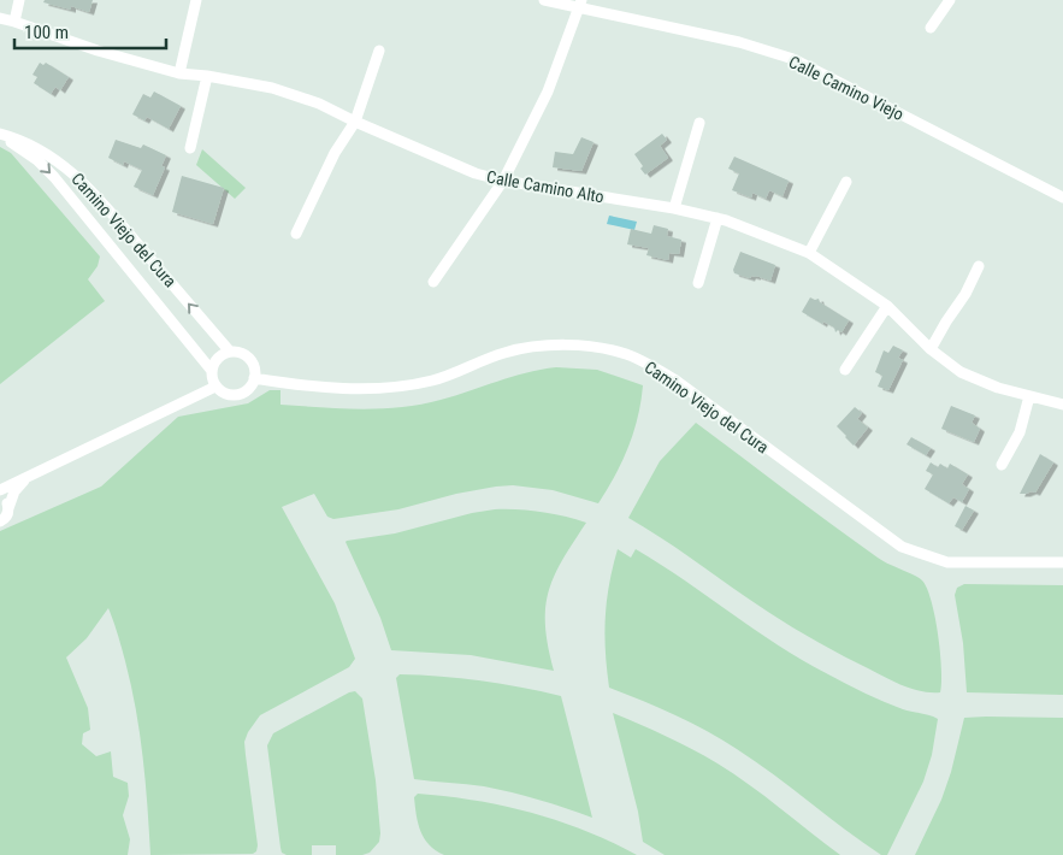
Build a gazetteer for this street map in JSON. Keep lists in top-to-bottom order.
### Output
{
  "streets": {
    "street": ["Calle Camino Viejo", "Calle Camino Alto", "Camino Viejo del Cura"]
  },
  "scale_bar": "100 m"
}
